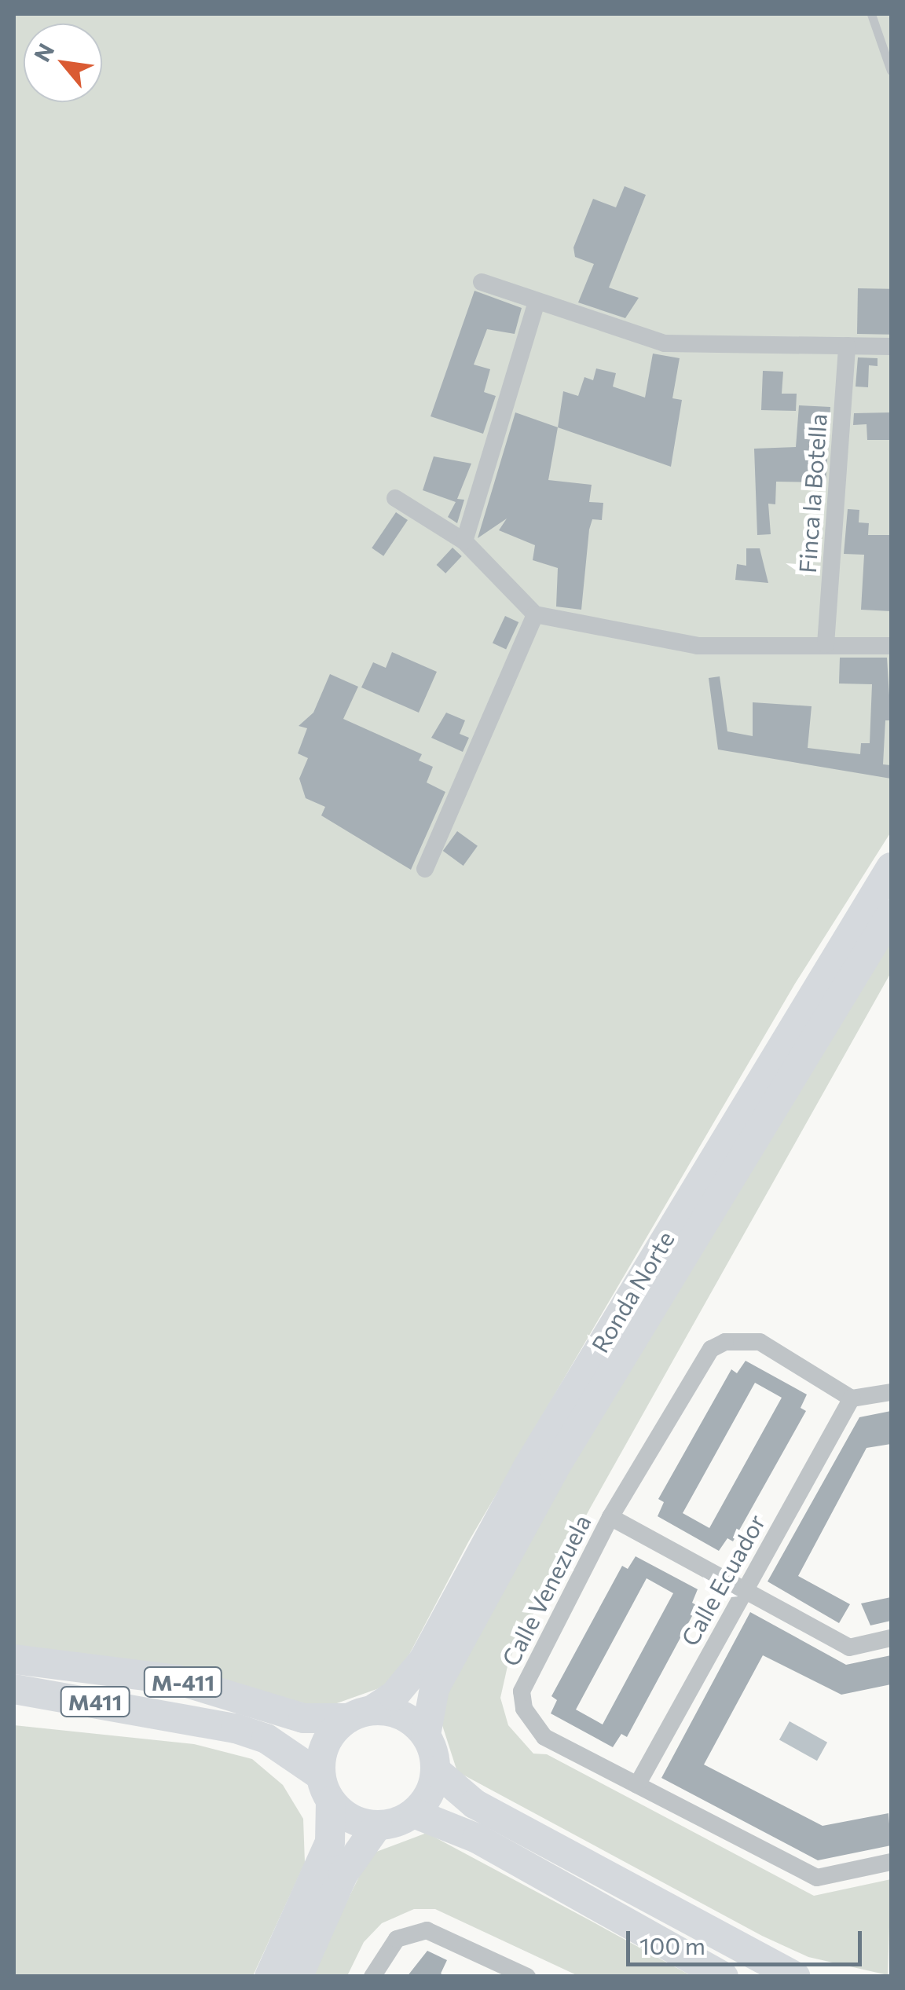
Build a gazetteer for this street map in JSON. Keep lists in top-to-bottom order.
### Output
{
  "streets": {
    "main road": ["Ronda Norte", "M-411", "M411"],
    "street": ["Finca la Botella", "Calle Ecuador", "Calle Venezuela"]
  },
  "crossings": [
    ["Ronda Norte", "M-411"],
    ["Ronda Norte", "M411"],
    ["Calle Ecuador", "Calle Venezuela"],
    ["M-411", "M411"]
  ],
  "scale_bar": "100 m",
  "north": "top left"
}
